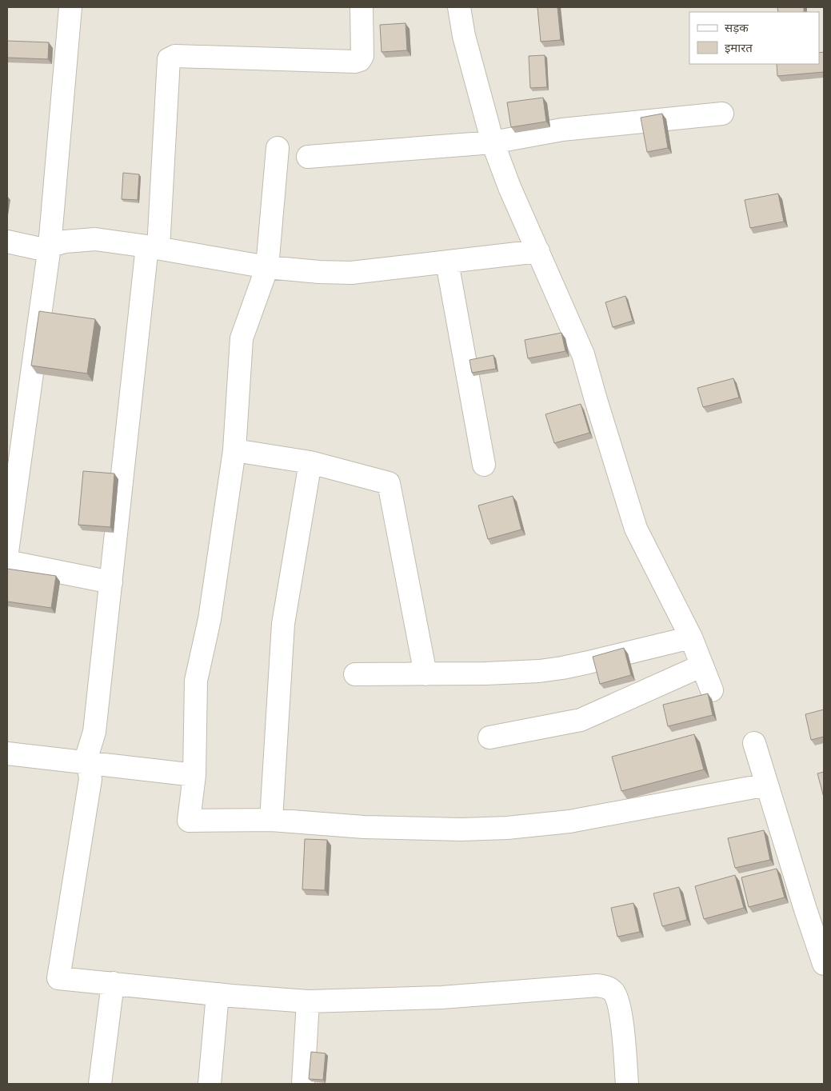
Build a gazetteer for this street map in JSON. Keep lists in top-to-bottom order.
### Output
{
  "legend": ["सड़क", "इमारत"]
}
